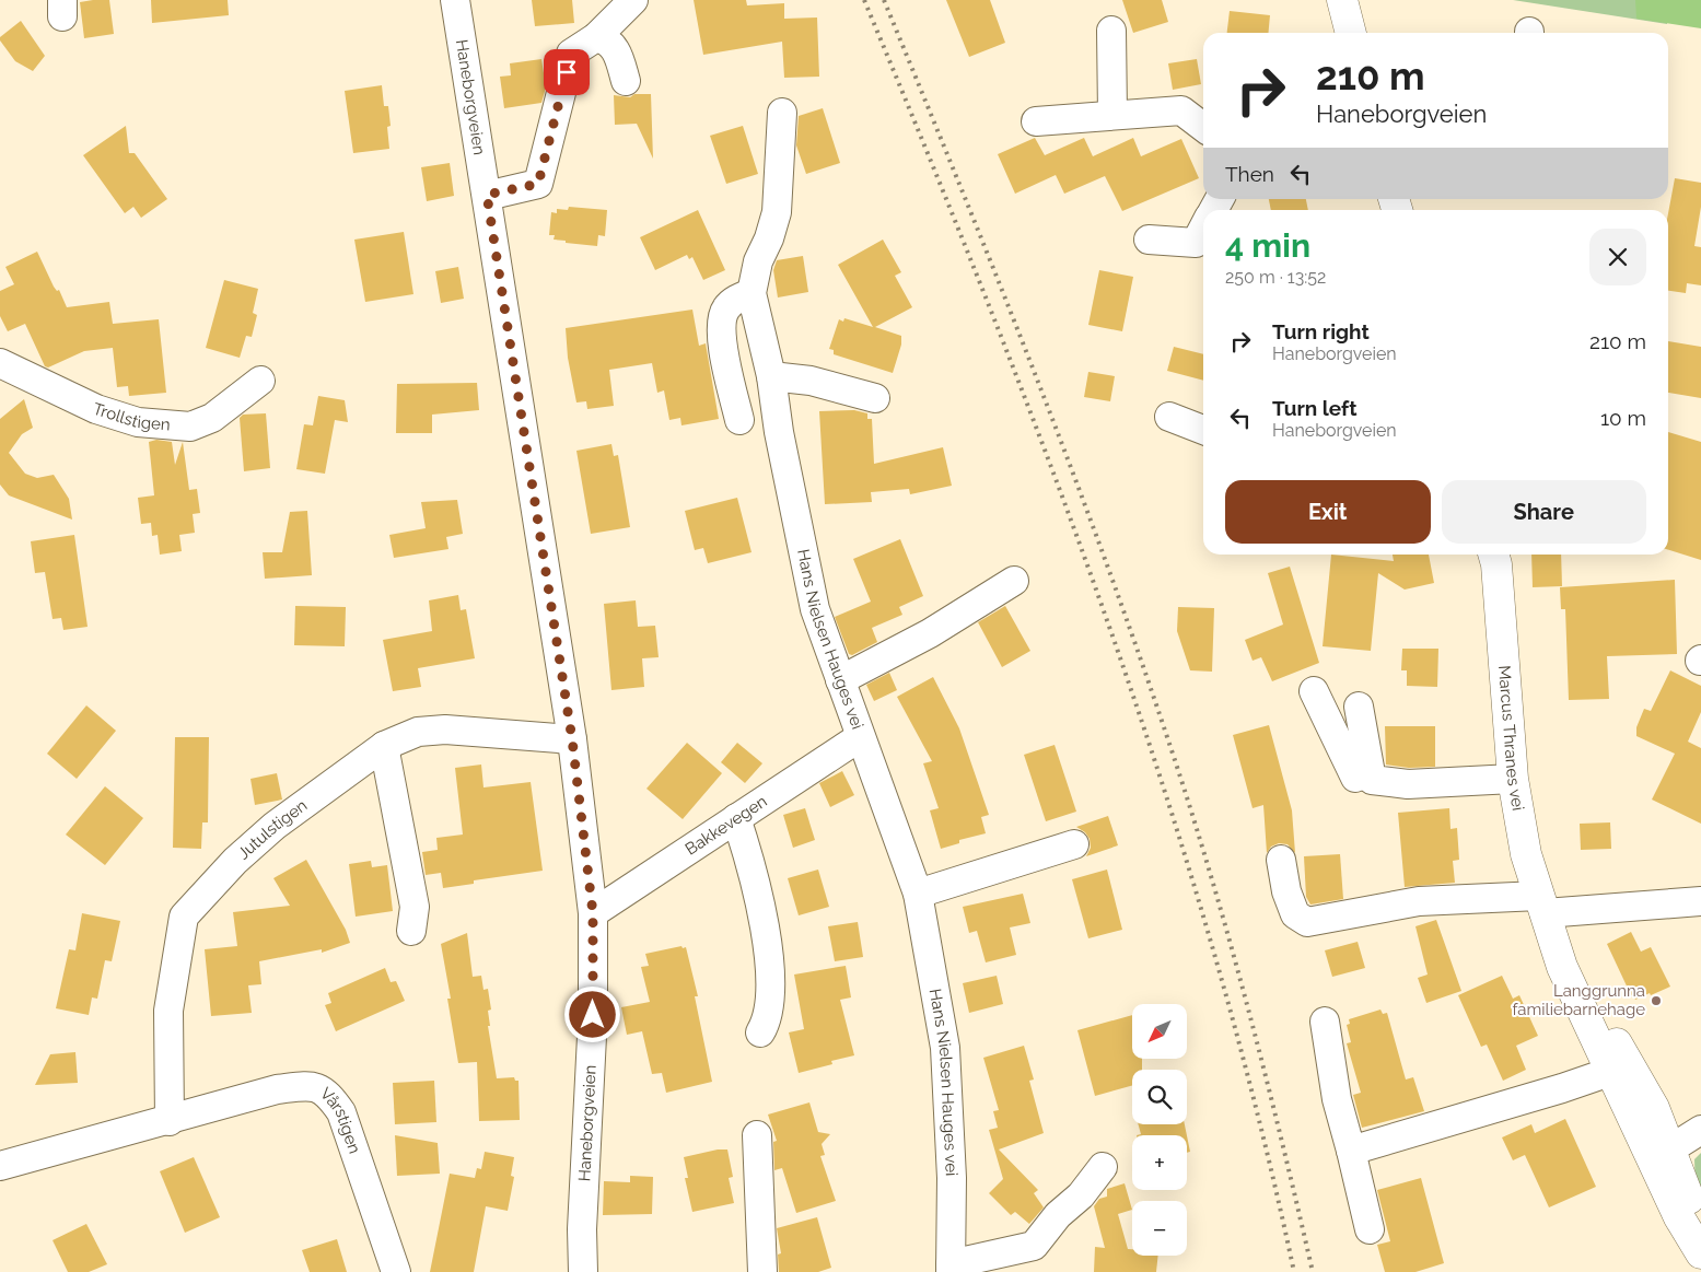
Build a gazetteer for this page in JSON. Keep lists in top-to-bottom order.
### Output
{
  "streets": {
    "main road": ["Marcus Thranes vei"],
    "street": [
      "Haneborgveien",
      "Trollstigen",
      "Hans Nielsen Hauges vei",
      "Bakkevegen",
      "Jutulstigen",
      "Vårstigen"
    ]
  },
  "crossings": [
    ["Haneborgveien", "Bakkevegen"],
    ["Haneborgveien", "Jutulstigen"],
    ["Hans Nielsen Hauges vei", "Bakkevegen"],
    ["Jutulstigen", "Vårstigen"]
  ],
  "places": ["Langgrunna familiebarnehage"],
  "north": "bottom left",
  "page": {
    "turn": ["210 m", "Haneborgveien"],
    "then": "Then",
    "heading": ["4 min", "250 m · 13:52"],
    "list": [
      {
        "name": "Turn right",
        "note": "Haneborgveien",
        "value": "210 m"
      },
      {
        "name": "Turn left",
        "note": "Haneborgveien",
        "value": "10 m"
      }
    ],
    "buttons": ["Exit", "Share"],
    "map_buttons": ["+", "−"]
  }
}
